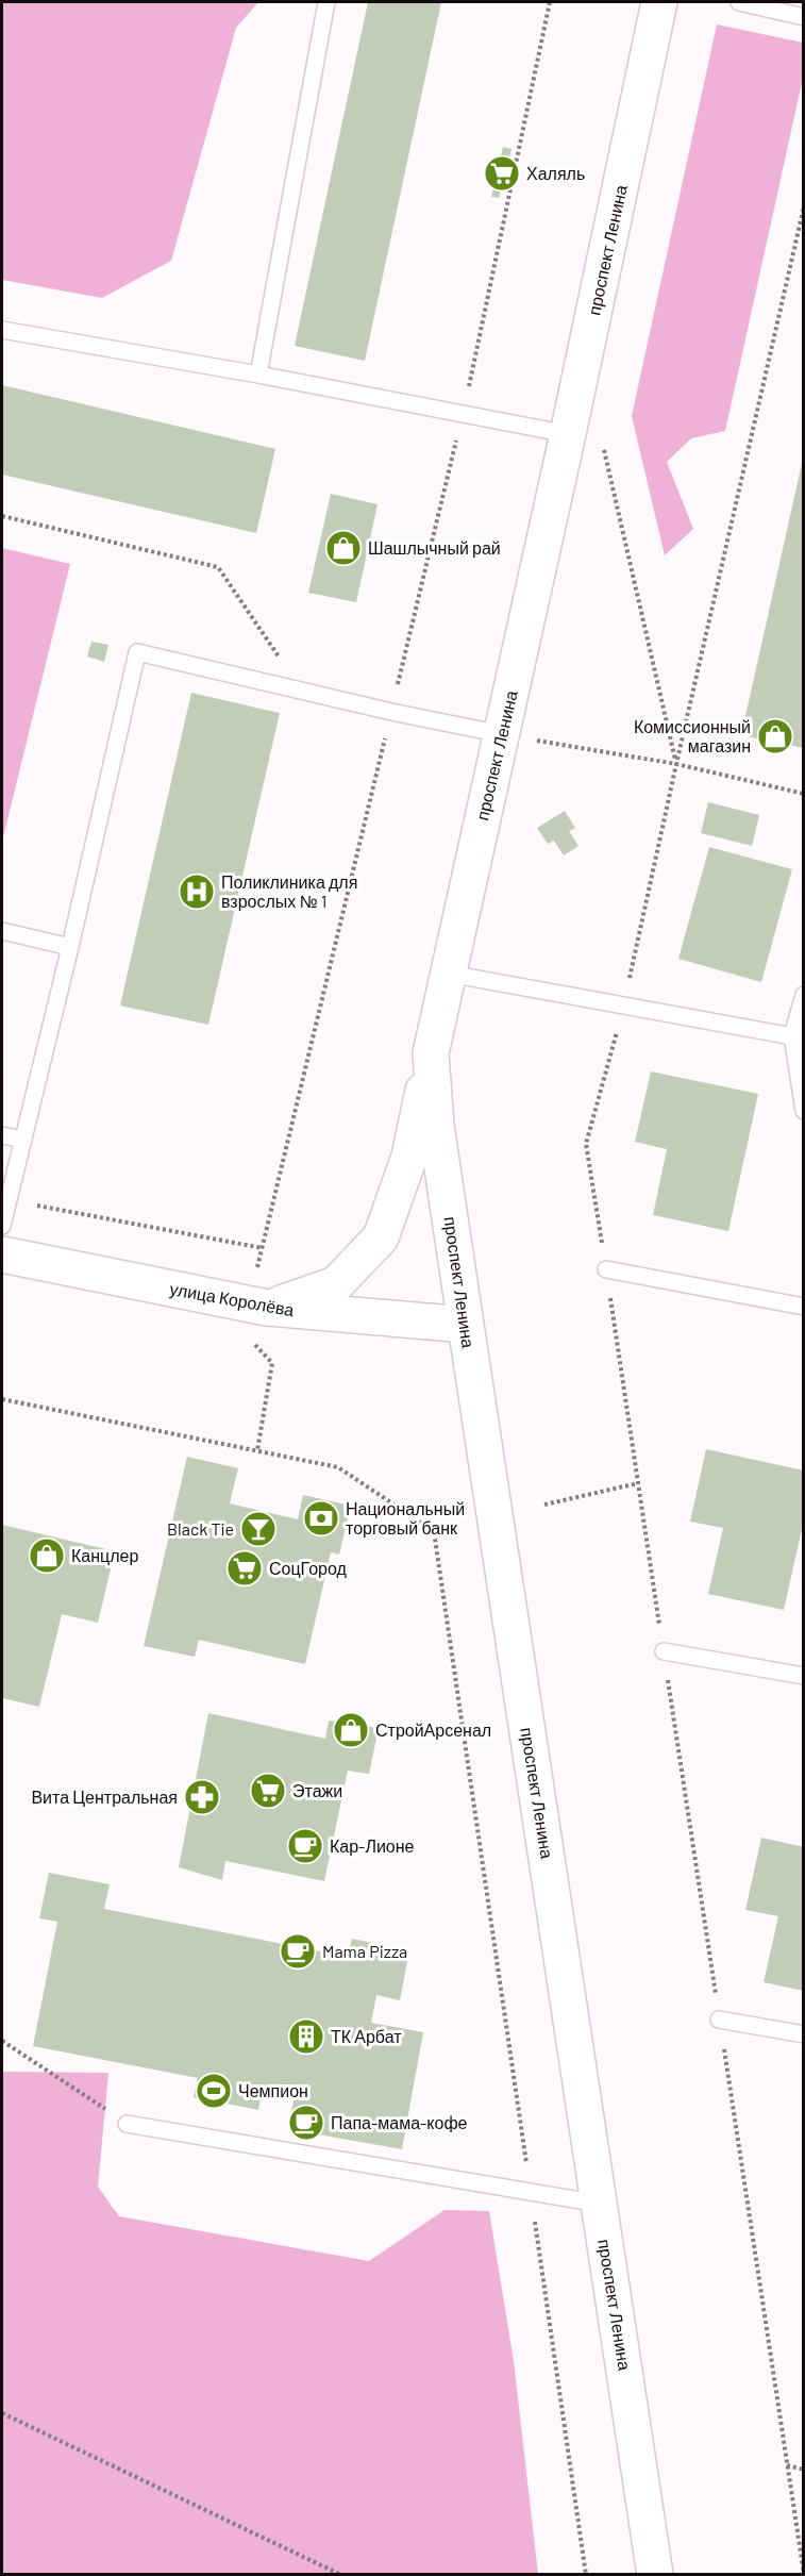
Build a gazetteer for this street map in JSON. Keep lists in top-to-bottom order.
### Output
{
  "streets": {
    "main road": ["проспект Ленина", "улица Королёва"]
  },
  "crossings": [
    ["проспект Ленина", "улица Королёва"]
  ],
  "places": {
    "supermarket": ["Халяль", "СоцГород", "Этажи"],
    "shop": [
      "Шашлычный рай",
      "Комиссионный магазин",
      "Канцлер",
      "СтройАрсенал"
    ],
    "hospital": ["Поликлиника для взрослых № 1"],
    "bank": ["Национальный торговый банк"],
    "bar": ["Black Tie"],
    "pharmacy": ["Вита Центральная"],
    "cafe": ["Кар-Лионе", "Mama Pizza", "Папа-мама-кофе"],
    "building": ["ТК Арбат"],
    "sports": ["Чемпион"]
  }
}
